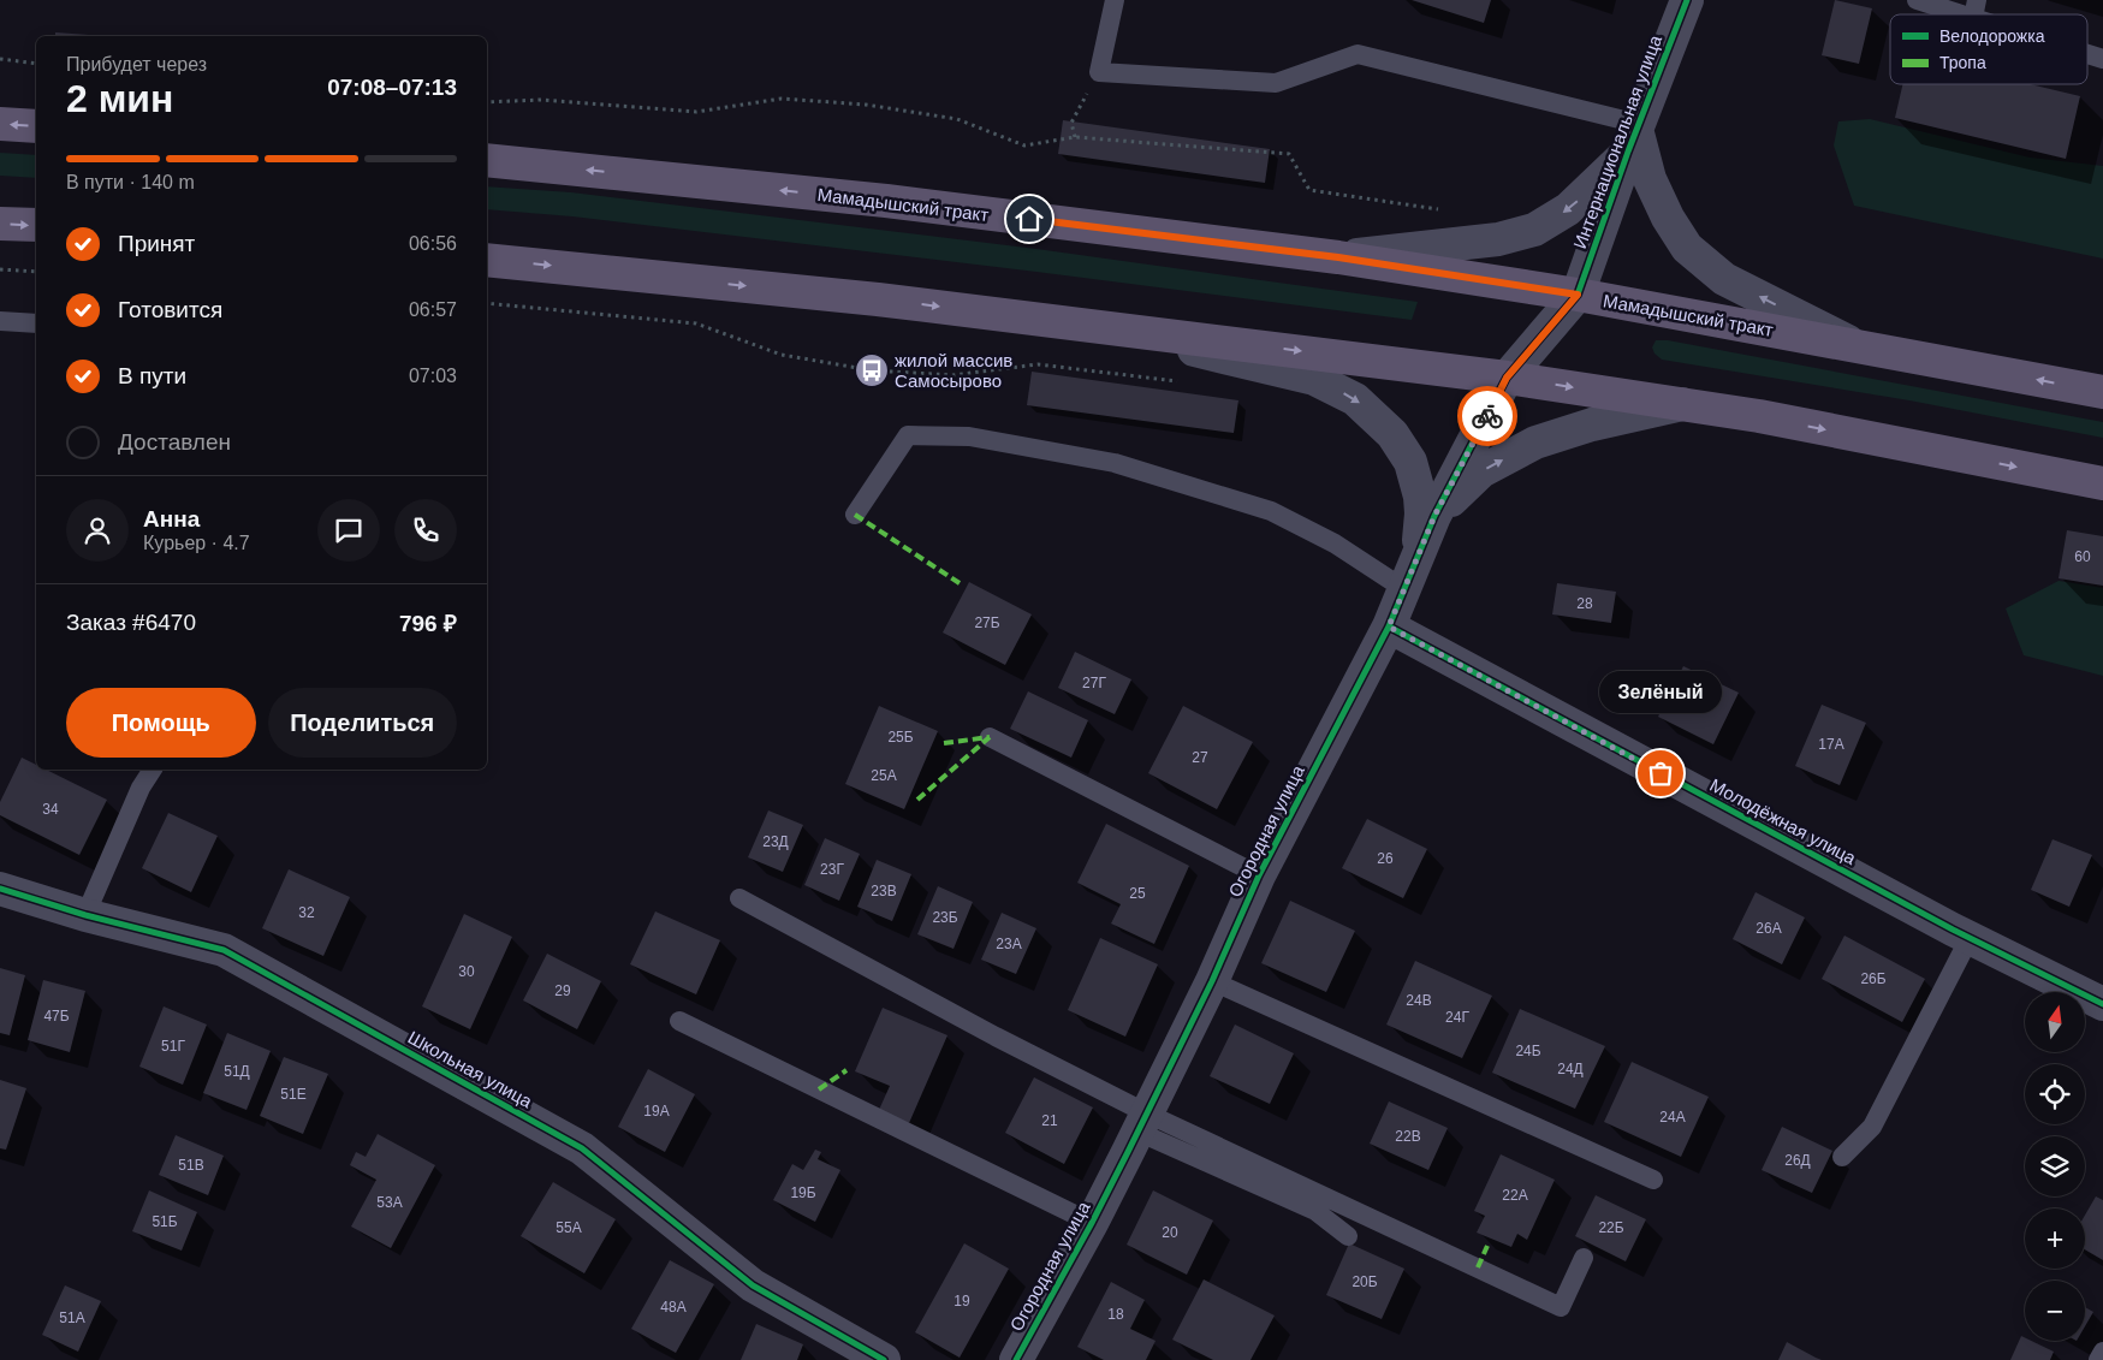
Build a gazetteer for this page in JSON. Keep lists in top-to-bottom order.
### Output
{
  "streets": {
    "main road": ["Мамадышский тракт"],
    "street": [
      "Интернациональная улица",
      "Молодёжная улица",
      "Огородная улица",
      "Школьная улица"
    ]
  },
  "crossings": [
    ["Интернациональная улица", "Мамадышский тракт"],
    ["Интернациональная улица", "Огородная улица"],
    ["Мамадышский тракт", "Огородная улица"],
    ["Молодёжная улица", "Огородная улица"]
  ],
  "places": {
    "bus stop": ["жилой массив Самосырово"],
    "other": ["Зелёный"]
  },
  "house_numbers": [
    "60",
    "28",
    "27Б",
    "27Г",
    "25Б",
    "17А",
    "27",
    "25А",
    "34",
    "23Д",
    "26",
    "23Г",
    "23В",
    "25",
    "32",
    "23Б",
    "26А",
    "23А",
    "30",
    "26Б",
    "29",
    "24В",
    "47Б",
    "24Г",
    "51Г",
    "24Б",
    "24Д",
    "51Д",
    "51Е",
    "19А",
    "24А",
    "21",
    "22В",
    "26Д",
    "51В",
    "19Б",
    "22А",
    "53А",
    "51Б",
    "55А",
    "22Б",
    "20",
    "20Б",
    "19",
    "48А",
    "18",
    "51А"
  ],
  "legend": ["Велодорожка", "Тропа"],
  "north": "top",
  "page": {
    "heading": ["2 мин", "Прибудет через", "07:08–07:13"],
    "panel": [
      "Анна",
      "Курьер · 4.7",
      "Заказ #6470",
      "796 ₽"
    ],
    "bar": "В пути · 140 m",
    "list": [
      ["Принят", "06:56"],
      ["Готовится", "06:57"],
      ["В пути", "07:03"],
      "Доставлен"
    ],
    "bubble": "Зелёный",
    "buttons": ["Помощь", "Поделиться"],
    "map_buttons": ["+", "−"]
  }
}
